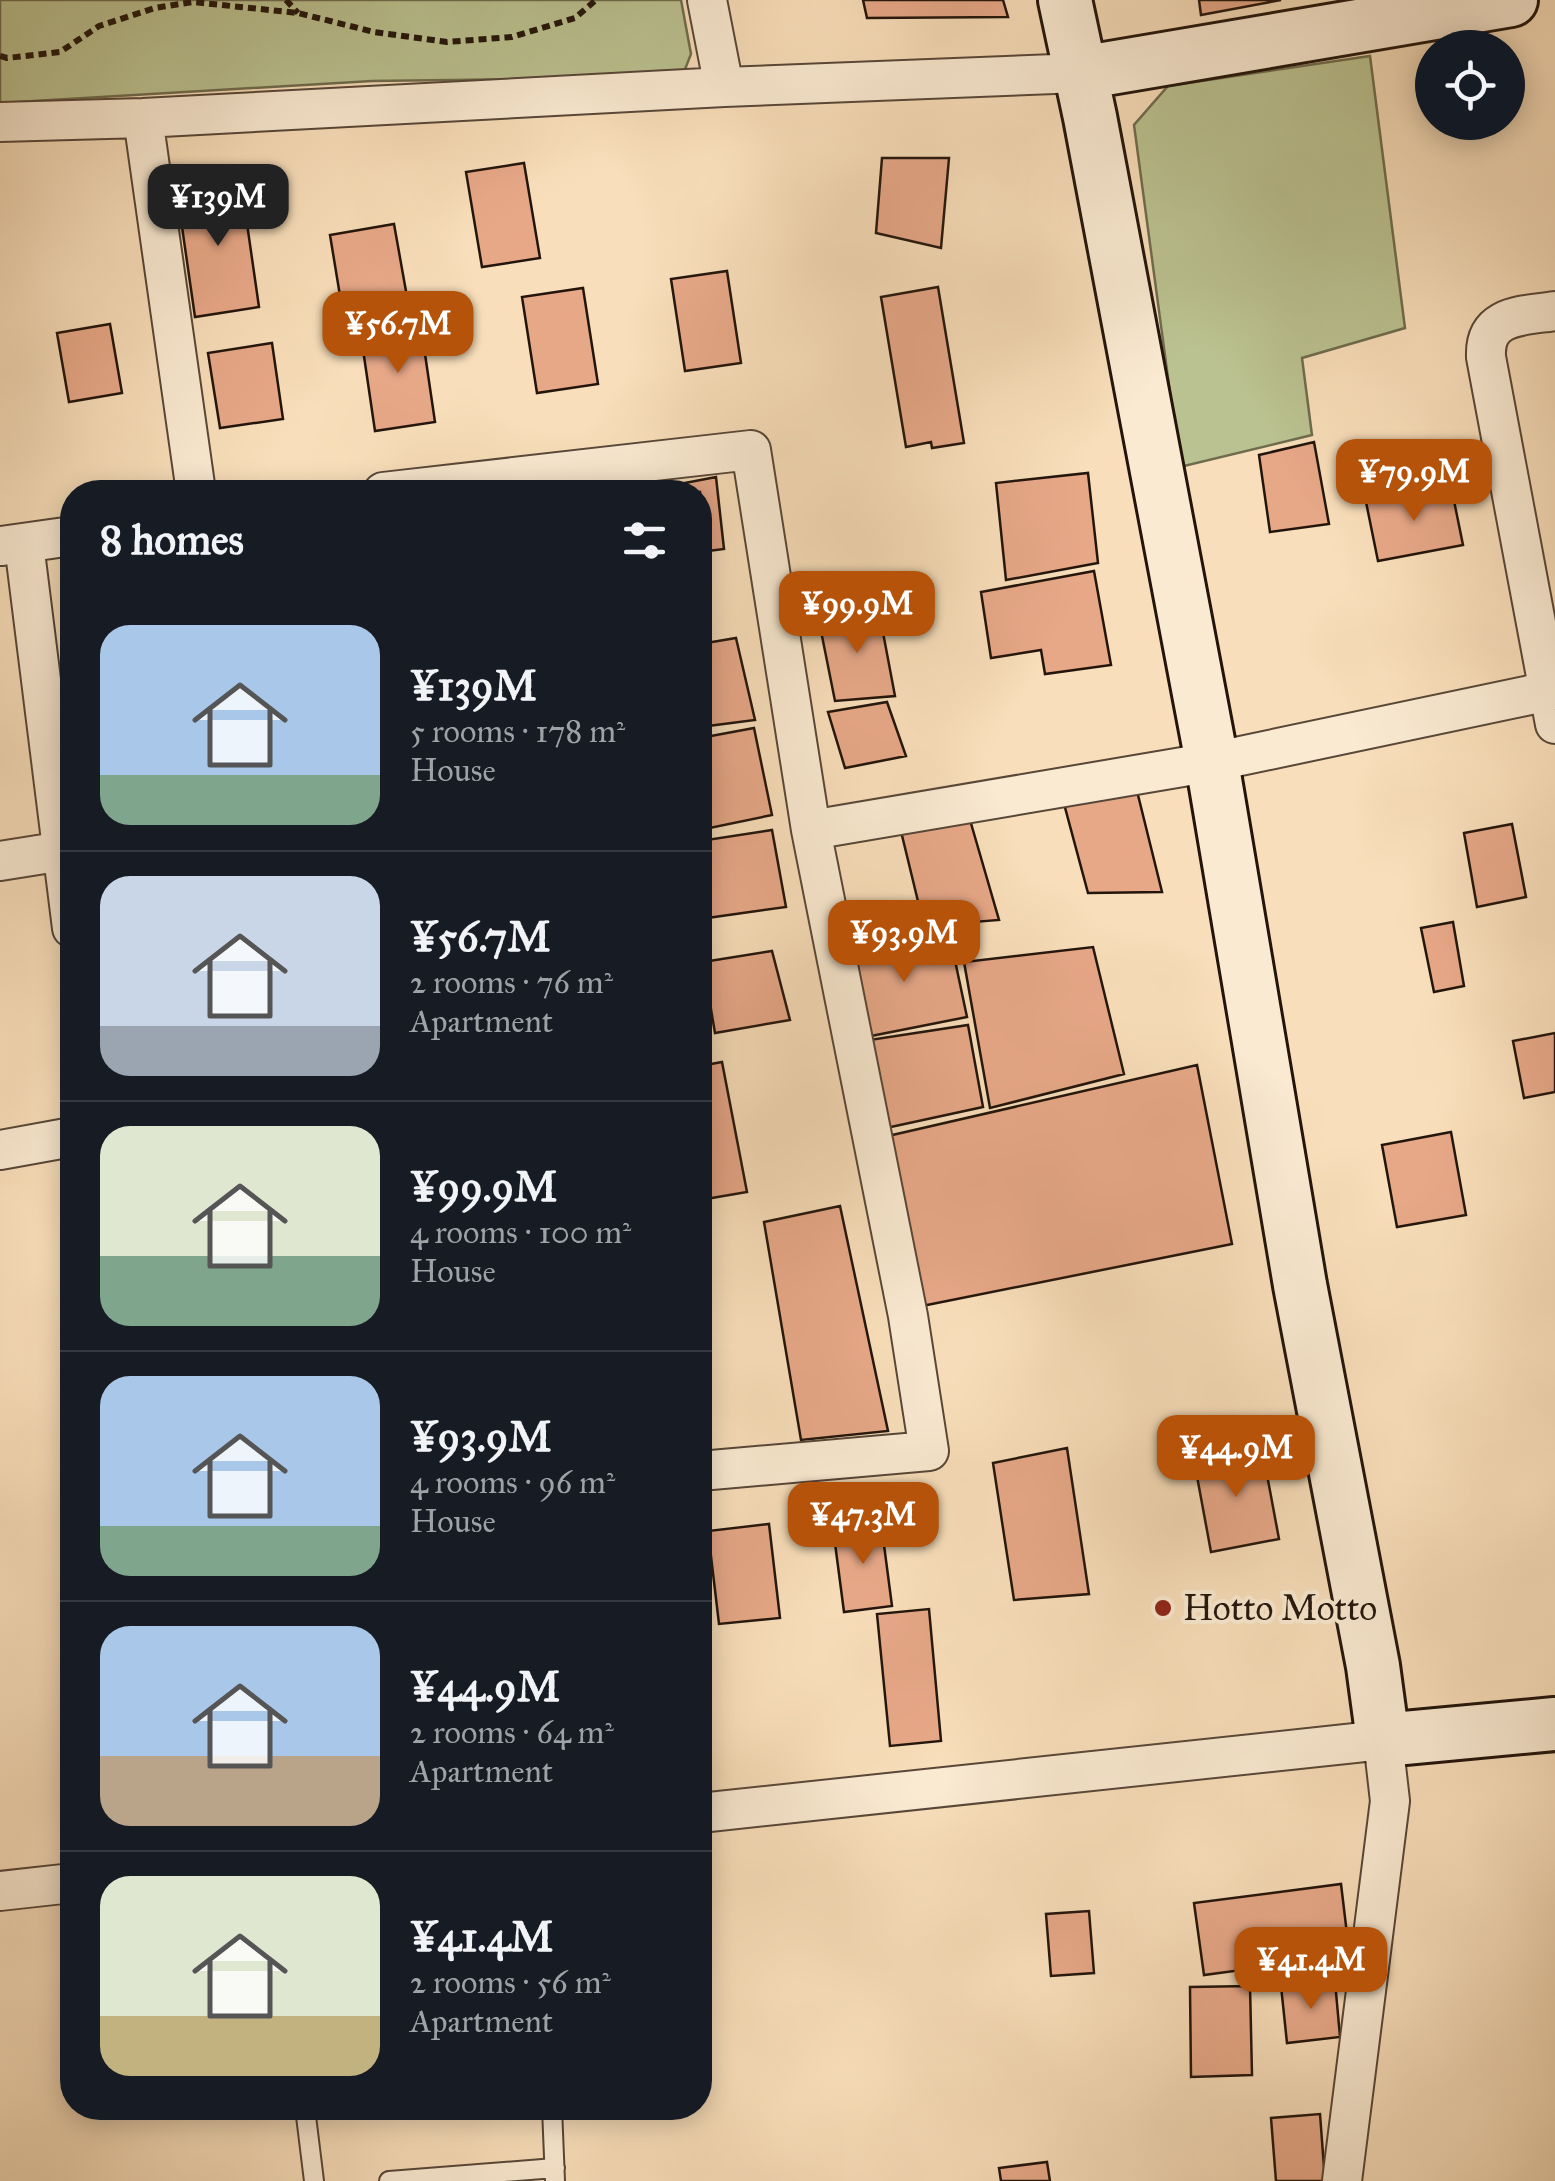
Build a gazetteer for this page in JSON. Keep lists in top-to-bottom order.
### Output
{
  "places": ["Hotto Motto"],
  "page": {
    "price": [
      "¥139M",
      "¥56.7M",
      "¥79.9M",
      "¥99.9M",
      "¥93.9M",
      "¥44.9M",
      "¥47.3M",
      "¥41.4M"
    ],
    "heading": "8 homes",
    "list": [
      {
        "name": "¥139M",
        "note": "5 rooms · 178 m² · House"
      },
      {
        "name": "¥56.7M",
        "note": "2 rooms · 76 m² · Apartment"
      },
      {
        "name": "¥99.9M",
        "note": "4 rooms · 100 m² · House"
      },
      {
        "name": "¥93.9M",
        "note": "4 rooms · 96 m² · House"
      },
      {
        "name": "¥44.9M",
        "note": "2 rooms · 64 m² · Apartment"
      },
      {
        "name": "¥41.4M",
        "note": "2 rooms · 56 m² · Apartment"
      }
    ]
  }
}
